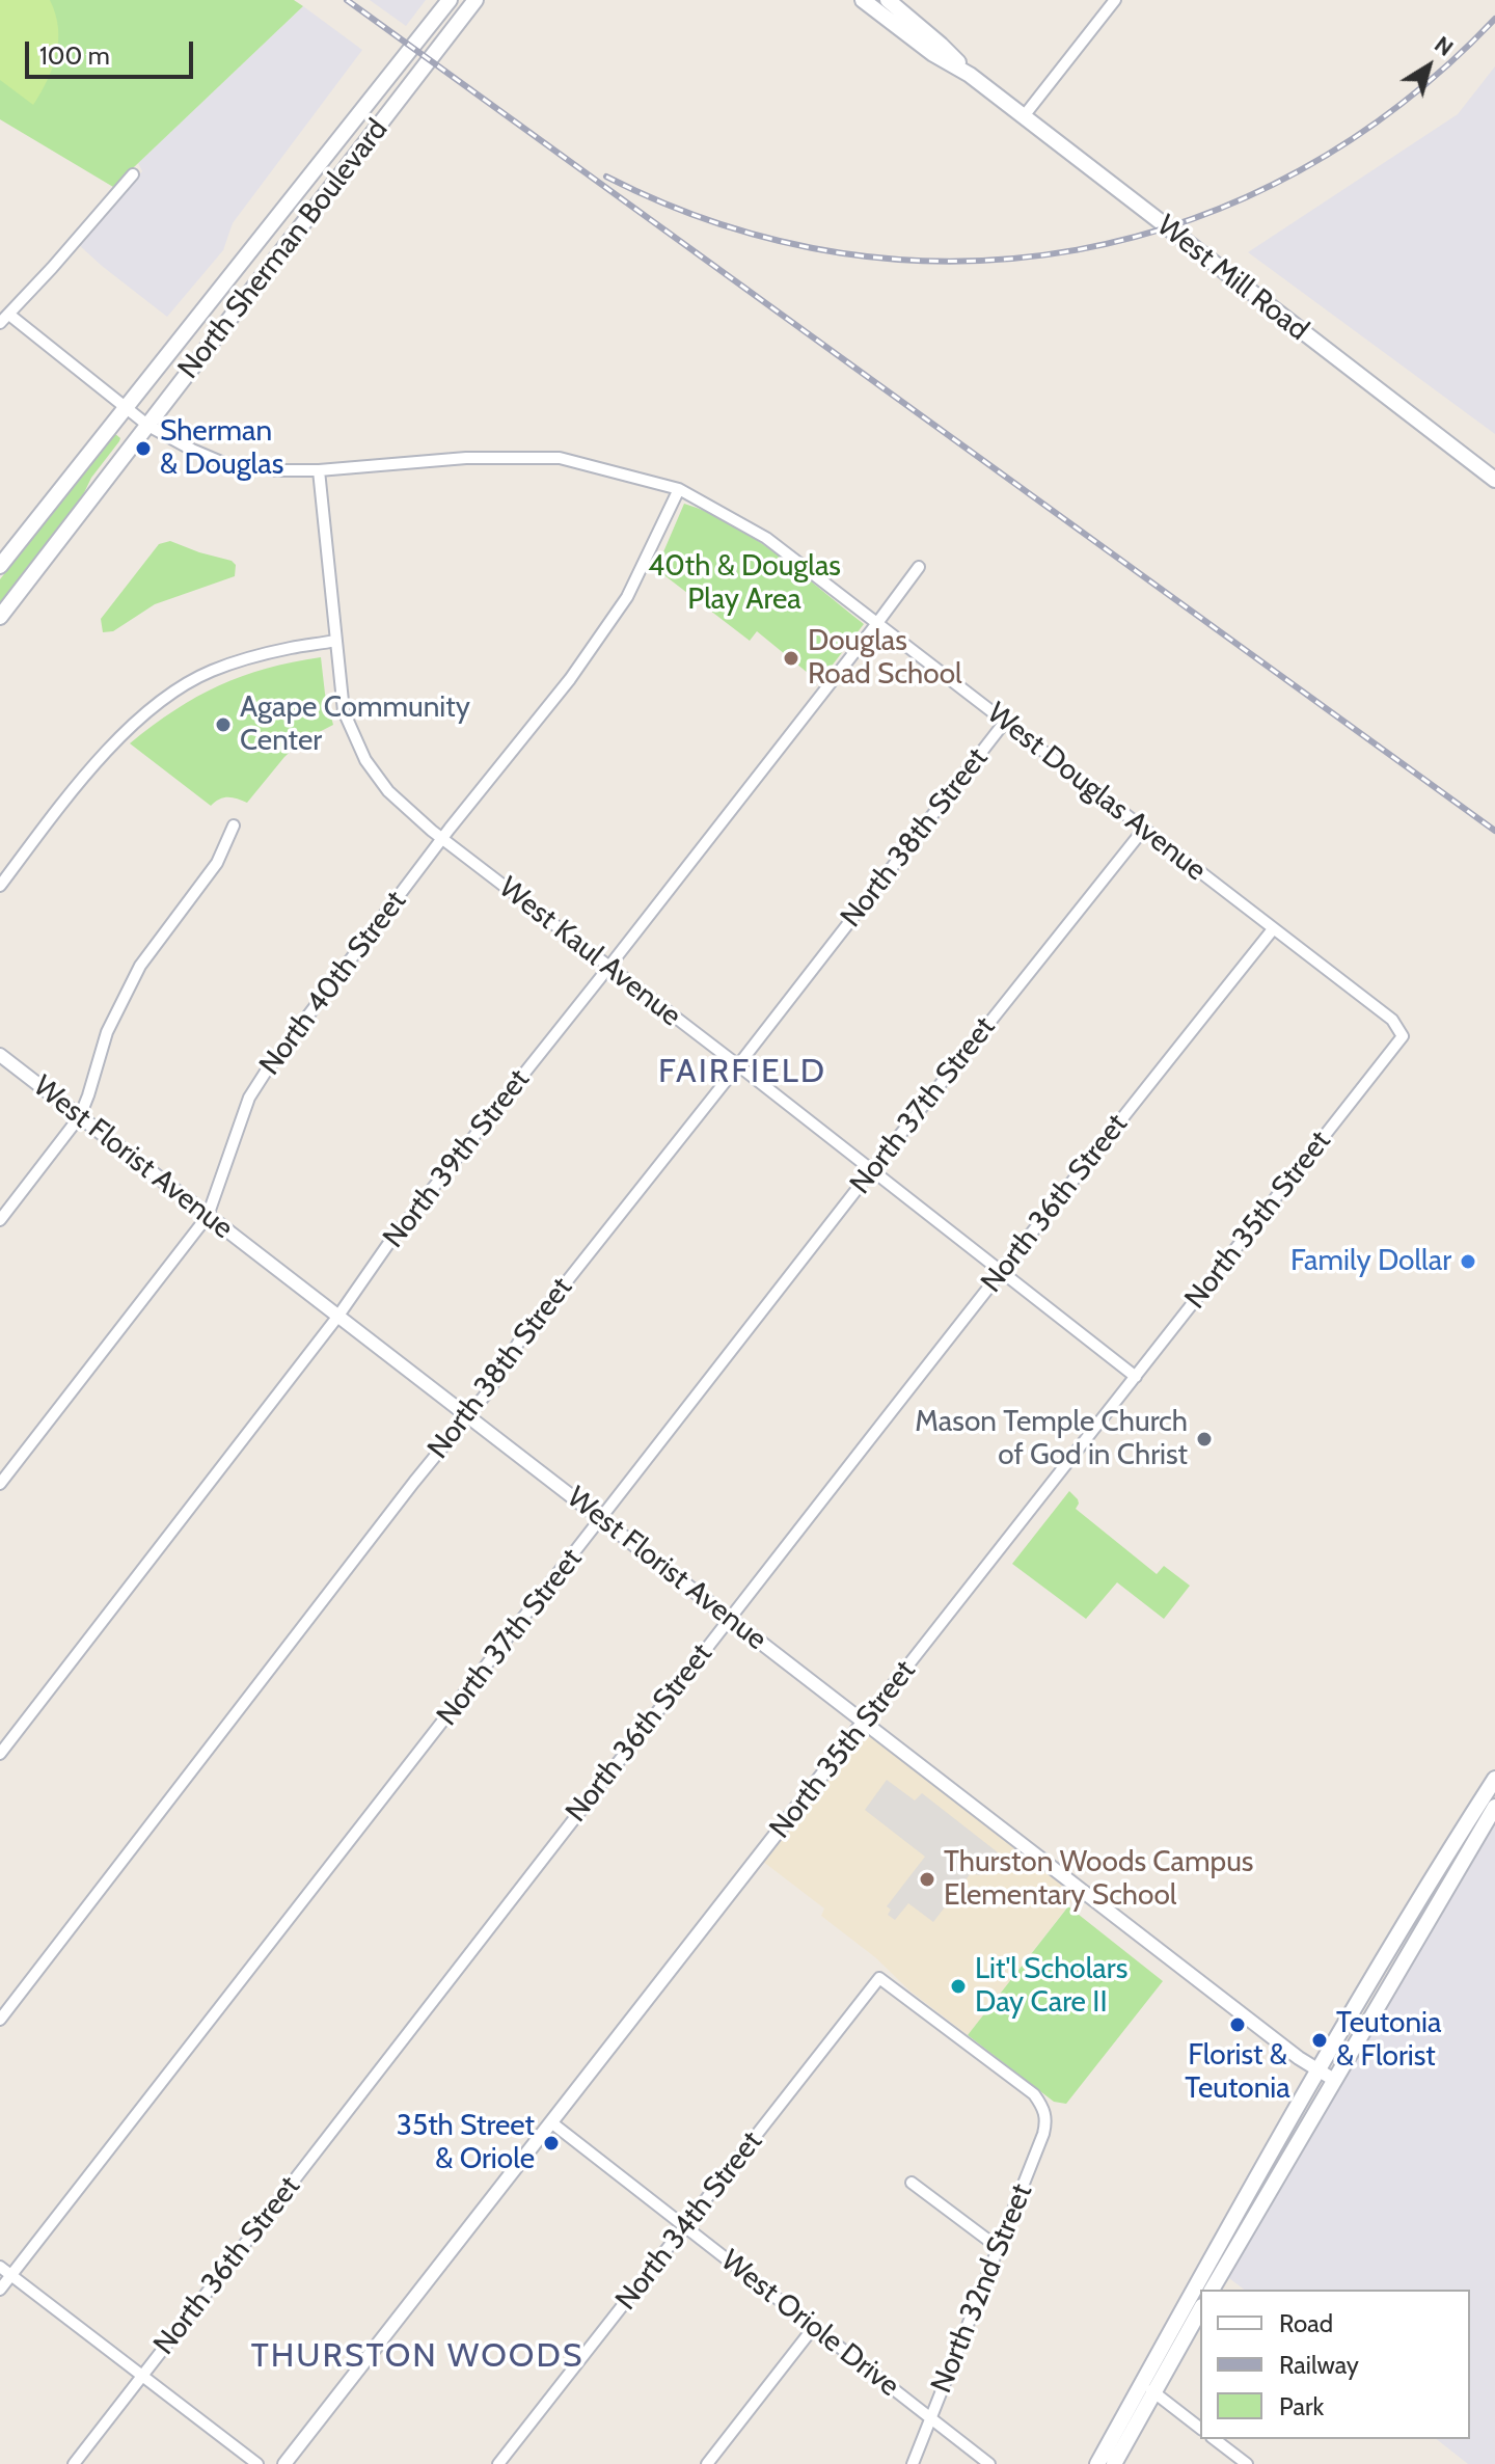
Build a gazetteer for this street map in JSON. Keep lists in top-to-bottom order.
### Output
{
  "streets": {
    "main road": ["North Sherman Boulevard", "West Mill Road"],
    "street": [
      "West Douglas Avenue",
      "North 38th Street",
      "West Kaul Avenue",
      "North 40th Street",
      "North 37th Street",
      "West Florist Avenue",
      "North 39th Street",
      "North 36th Street",
      "North 35th Street",
      "North 34th Street",
      "North 32nd Street",
      "West Oriole Drive"
    ]
  },
  "crossings": [
    ["North Sherman Boulevard", "West Douglas Avenue"],
    ["West Douglas Avenue", "North 38th Street"],
    ["West Douglas Avenue", "West Kaul Avenue"],
    ["West Douglas Avenue", "North 40th Street"],
    ["West Douglas Avenue", "North 37th Street"],
    ["West Douglas Avenue", "North 39th Street"],
    ["West Douglas Avenue", "North 36th Street"],
    ["West Douglas Avenue", "North 35th Street"],
    ["North 38th Street", "West Kaul Avenue"],
    ["North 38th Street", "West Florist Avenue"],
    ["West Kaul Avenue", "North 40th Street"],
    ["West Kaul Avenue", "North 37th Street"],
    ["West Kaul Avenue", "North 39th Street"],
    ["West Kaul Avenue", "North 36th Street"],
    ["West Kaul Avenue", "North 35th Street"],
    ["North 40th Street", "West Florist Avenue"],
    ["North 37th Street", "West Florist Avenue"],
    ["West Florist Avenue", "North 39th Street"],
    ["West Florist Avenue", "North 36th Street"],
    ["West Florist Avenue", "North 35th Street"],
    ["North 35th Street", "West Oriole Drive"],
    ["North 34th Street", "North 32nd Street"],
    ["North 34th Street", "West Oriole Drive"],
    ["North 32nd Street", "West Oriole Drive"]
  ],
  "districts": ["FAIRFIELD", "THURSTON WOODS"],
  "parks": ["40th & Douglas Play Area"],
  "places": [
    "Sherman & Douglas",
    "Douglas Road School",
    "Agape Community Center",
    "Family Dollar",
    "Mason Temple Church of God in Christ",
    "Thurston Woods Campus Elementary School",
    "Lit'l Scholars Day Care II",
    "Florist & Teutonia",
    "Teutonia & Florist",
    "35th Street & Oriole"
  ],
  "legend": ["Road", "Railway", "Park"],
  "scale_bar": "100 m",
  "north": "top right"
}
